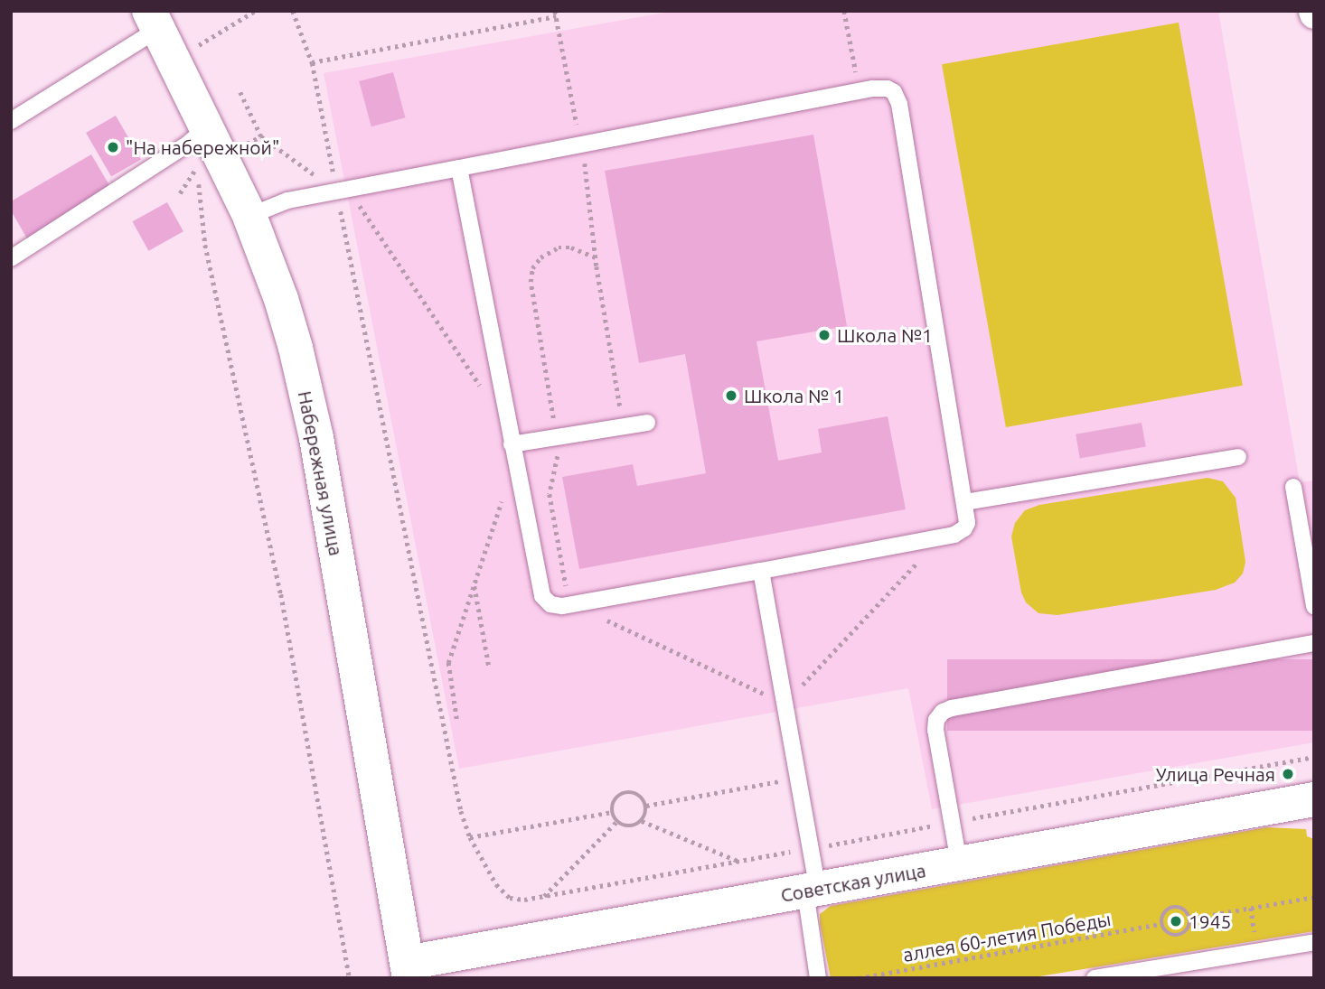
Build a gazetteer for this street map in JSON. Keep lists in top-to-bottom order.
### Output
{
  "streets": {
    "street": ["Набережная улица", "Советская улица"],
    "path": ["аллея 60-летия Победы"]
  },
  "crossings": [
    ["Набережная улица", "Советская улица"]
  ],
  "places": [
    "\"На набережной\"",
    "Школа №1",
    "Школа № 1",
    "Улица Речная",
    "1945"
  ]
}
